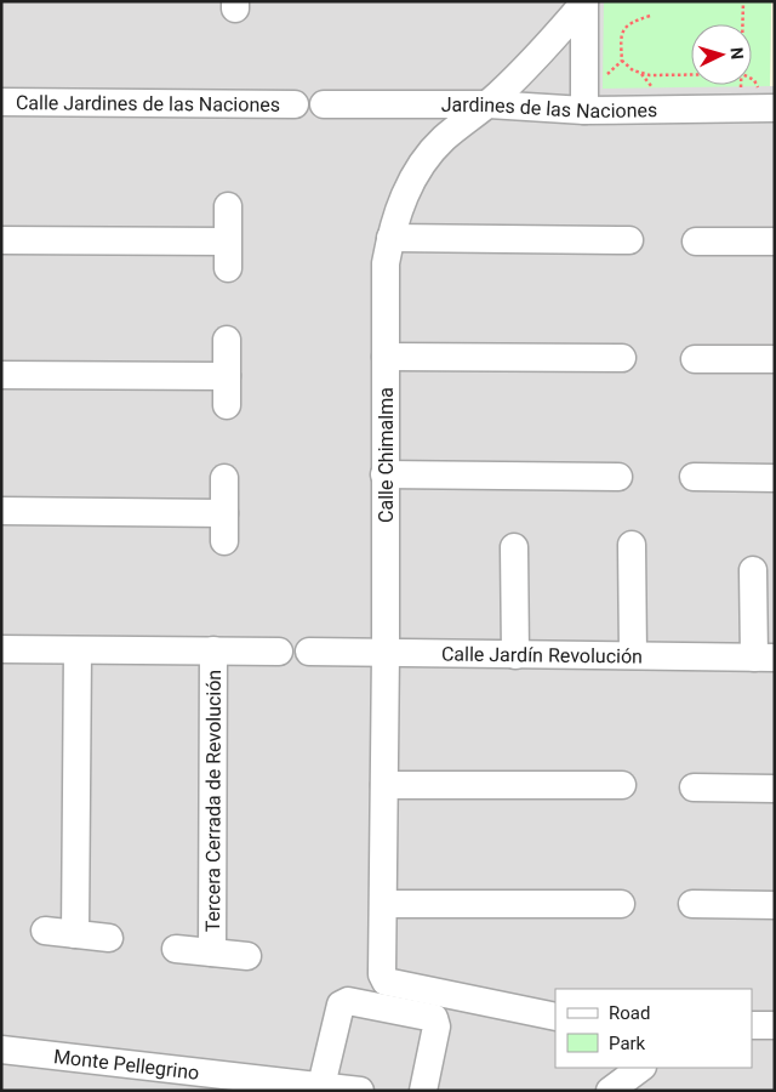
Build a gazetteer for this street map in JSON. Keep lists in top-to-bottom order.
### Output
{
  "streets": {
    "street": [
      "Calle Jardines de las Naciones",
      "Jardines de las Naciones",
      "Calle Chimalma",
      "Calle Jardín Revolución",
      "Tercera Cerrada de Revolución",
      "Monte Pellegrino"
    ]
  },
  "crossings": [
    ["Jardines de las Naciones", "Calle Chimalma"],
    ["Calle Chimalma", "Calle Jardín Revolución"]
  ],
  "legend": ["Road", "Park"],
  "north": "right"
}
